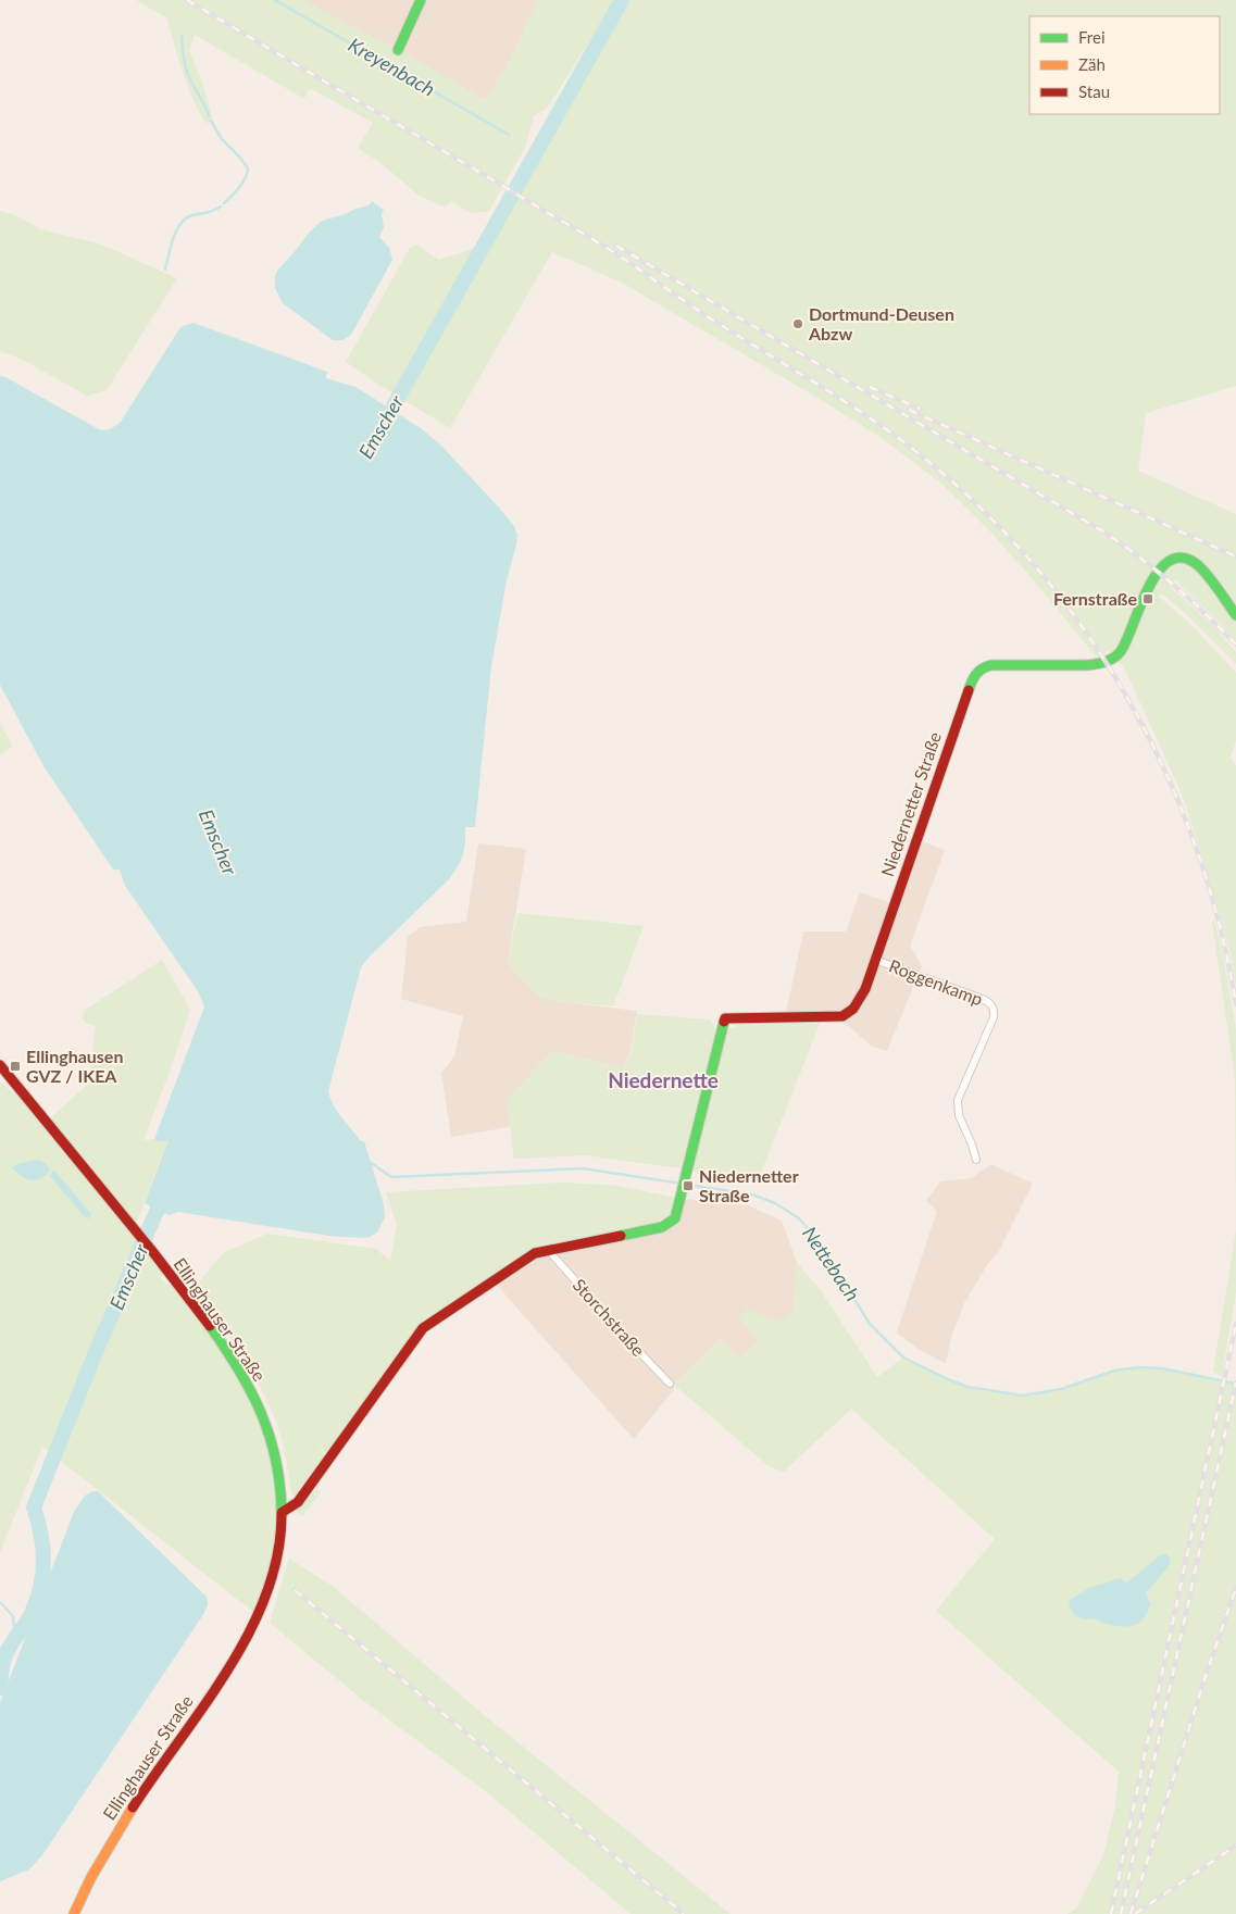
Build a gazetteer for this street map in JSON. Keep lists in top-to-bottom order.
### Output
{
  "streets": {
    "street": [
      "Niedernetter Straße",
      "Roggenkamp",
      "Storchstraße",
      "Ellinghauser Straße"
    ]
  },
  "crossings": [
    ["Niedernetter Straße", "Roggenkamp"],
    ["Niedernetter Straße", "Storchstraße"],
    ["Niedernetter Straße", "Ellinghauser Straße"]
  ],
  "districts": ["Niedernette"],
  "water": ["Kreyenbach", "Emscher", "Nettebach"],
  "places": {
    "other": ["Dortmund-Deusen Abzw"],
    "transit": ["Fernstraße", "Ellinghausen GVZ / IKEA", "Niedernetter Straße"]
  },
  "legend": ["Frei", "Zäh", "Stau"]
}
